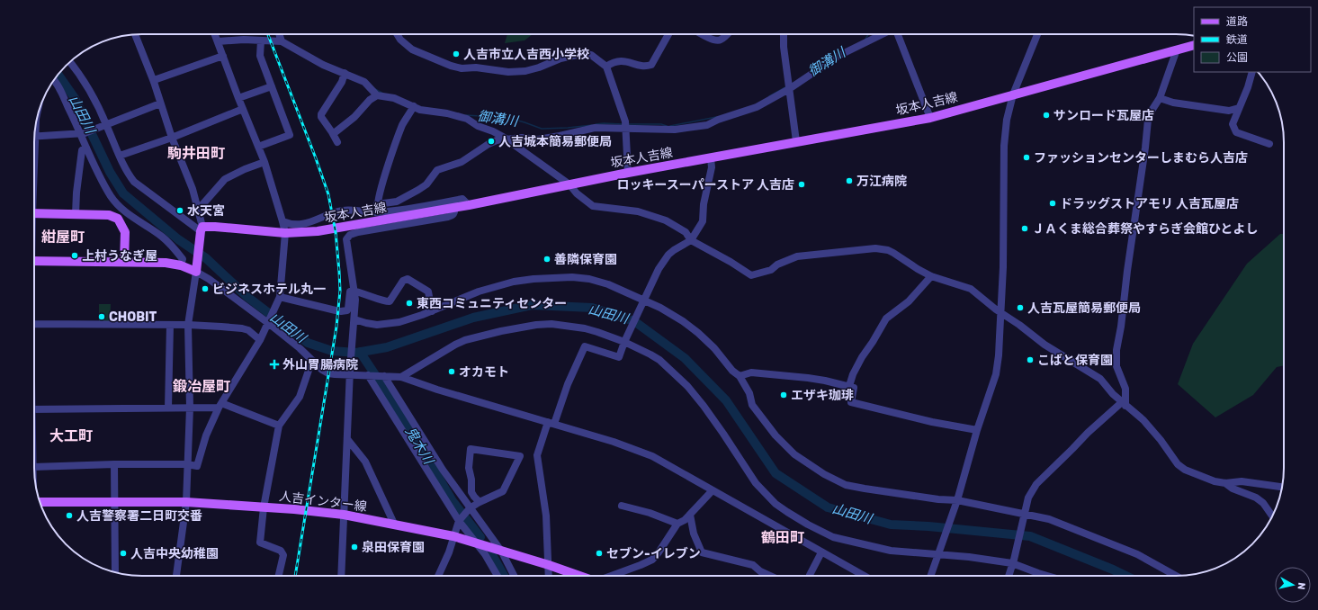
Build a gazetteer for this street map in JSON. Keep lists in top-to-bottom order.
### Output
{
  "streets": {
    "main road": ["坂本人吉線", "人吉インター線"]
  },
  "districts": [
    "駒井田町",
    "紺屋町",
    "鍛冶屋町",
    "大工町",
    "鶴田町"
  ],
  "water": ["御溝川", "山田川", "鬼木川"],
  "places": {
    "other": [
      "人吉市立人吉西小学校",
      "サンロード瓦屋店",
      "人吉城本簡易郵便局",
      "ファッションセンターしまむら人吉店",
      "万江病院",
      "ロッキースーパーストア 人吉店",
      "ドラッグストアモリ 人吉瓦屋店",
      "水天宮",
      "ＪＡくま総合葬祭やすらぎ会館ひとよし",
      "上村うなぎ屋",
      "善隣保育園",
      "ビジネスホテル丸一",
      "東西コミュニティセンター",
      "人吉瓦屋簡易郵便局",
      "CHOBIT",
      "こばと保育園",
      "オカモト",
      "エザキ珈琲",
      "人吉警察署二日町交番",
      "泉田保育園",
      "人吉中央幼稚園",
      "セブン-イレブン"
    ],
    "health": ["外山胃腸病院"]
  },
  "legend": ["道路", "鉄道", "公園"],
  "north": "right"
}
